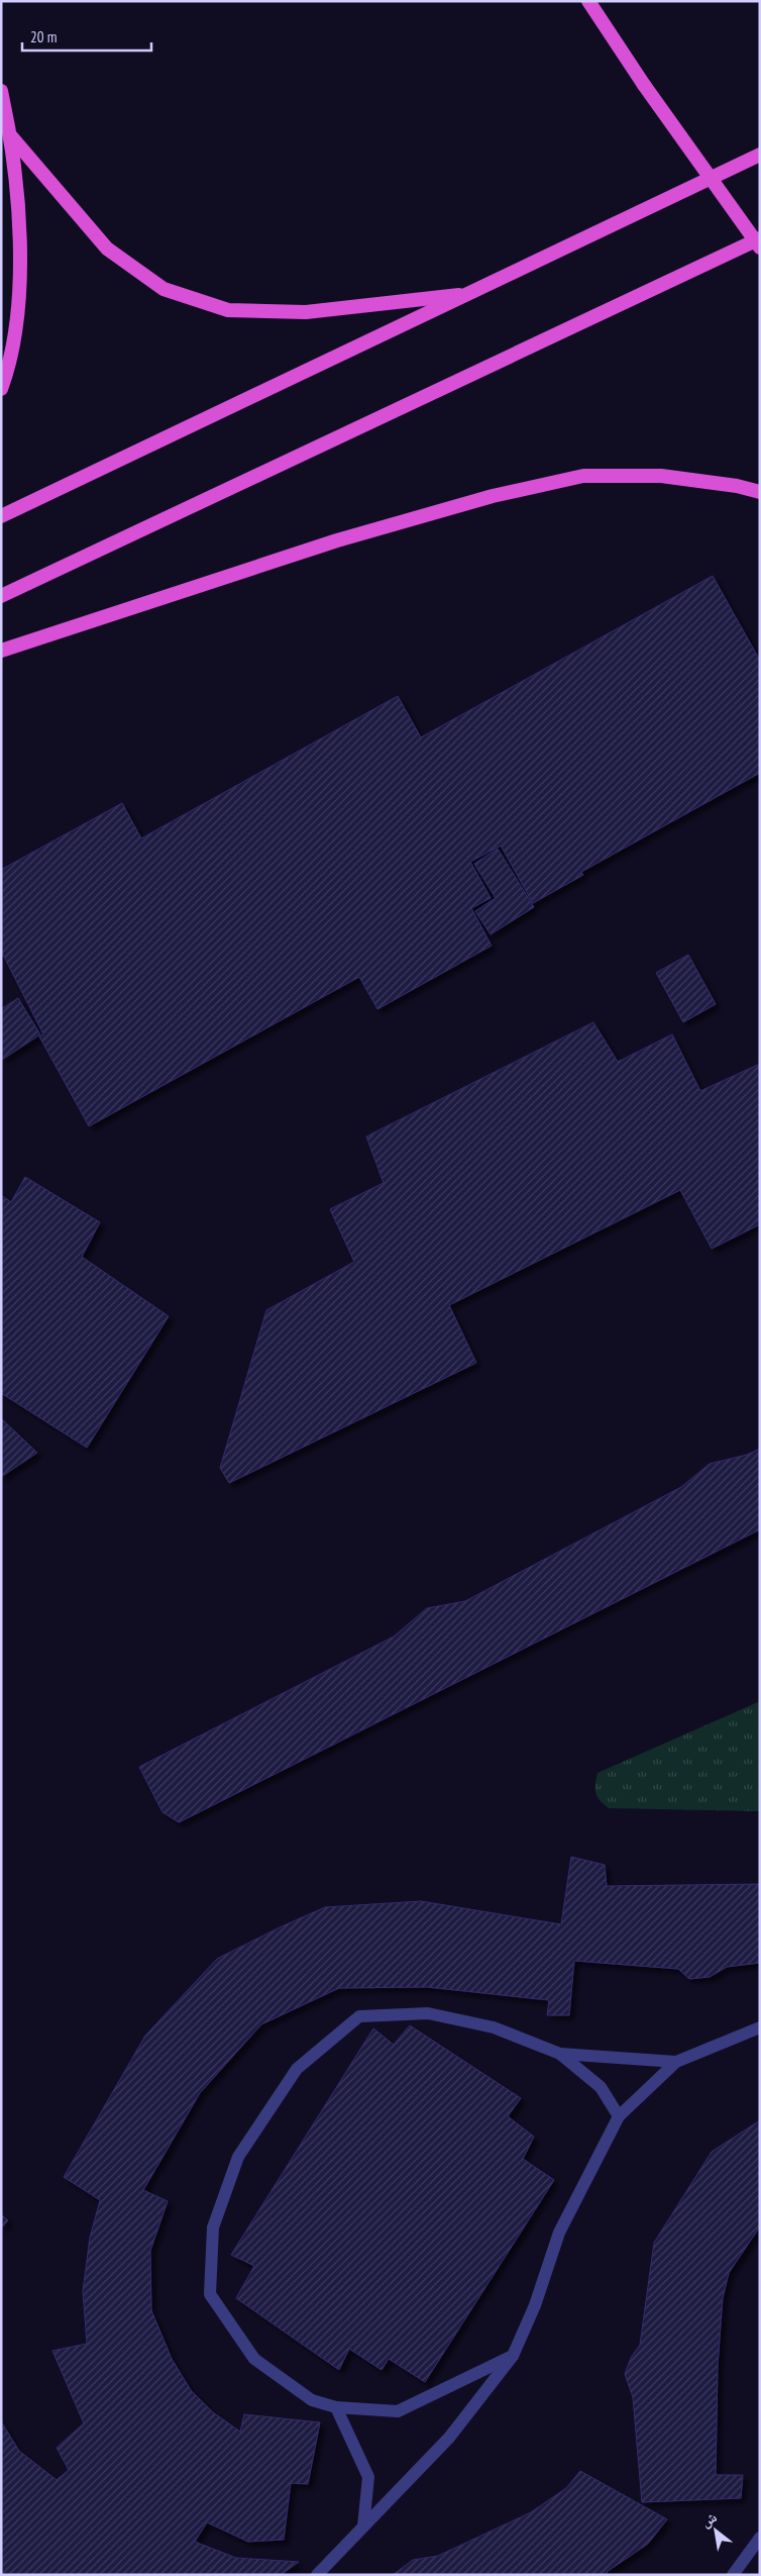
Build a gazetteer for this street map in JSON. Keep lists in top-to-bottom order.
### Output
{
  "scale_bar": "20 m",
  "north": "top left"
}
